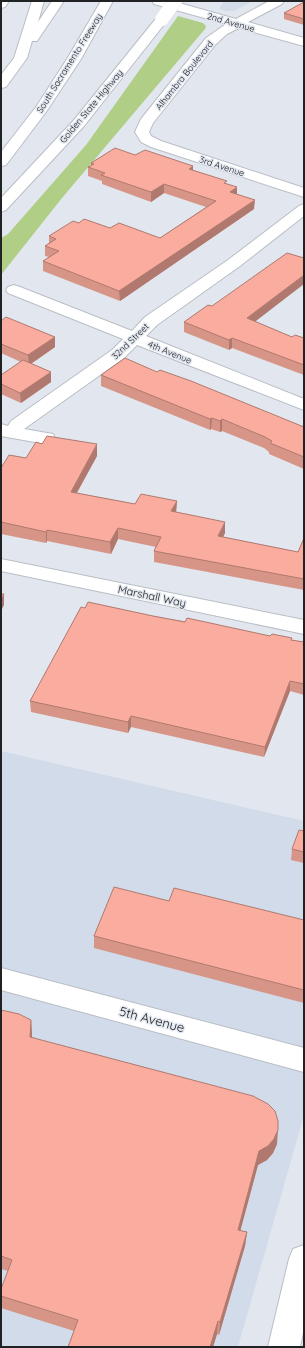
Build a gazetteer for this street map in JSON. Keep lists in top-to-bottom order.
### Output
{
  "streets": {
    "main road": [
      "2nd Avenue",
      "South Sacramento Freeway",
      "Alhambra Boulevard",
      "Golden State Highway",
      "3rd Avenue",
      "32nd Street",
      "4th Avenue",
      "Marshall Way",
      "5th Avenue"
    ]
  },
  "crossings": [
    ["2nd Avenue", "Alhambra Boulevard"],
    ["Alhambra Boulevard", "3rd Avenue"],
    ["32nd Street", "4th Avenue"]
  ]
}
